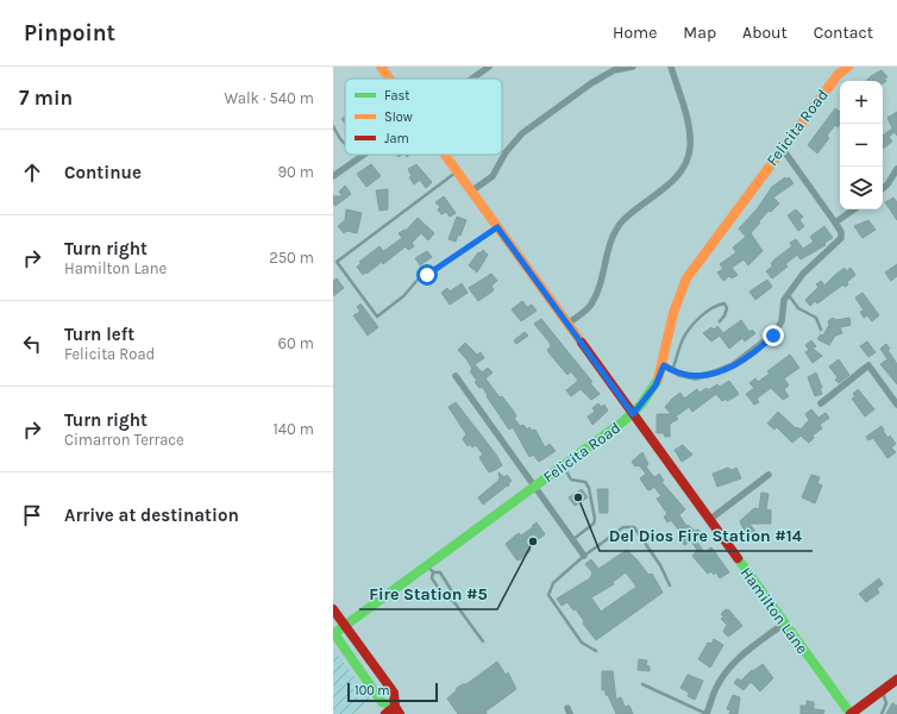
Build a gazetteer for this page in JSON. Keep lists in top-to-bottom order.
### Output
{
  "streets": {
    "main road": ["Felicita Road", "Hamilton Lane"]
  },
  "crossings": [
    ["Felicita Road", "Hamilton Lane"]
  ],
  "places": ["Del Dios Fire Station #14", "Fire Station #5"],
  "legend": ["Fast", "Slow", "Jam"],
  "scale_bar": "100 m",
  "page": {
    "header": "Pinpoint",
    "nav": [
      "Home",
      "Map",
      "About",
      "Contact"
    ],
    "heading": ["7 min", "Walk · 540 m"],
    "map_buttons": ["+", "−"],
    "list": [
      ["Continue", "90 m"],
      ["Turn right", "Hamilton Lane", "250 m"],
      ["Turn left", "Felicita Road", "60 m"],
      ["Turn right", "Cimarron Terrace", "140 m"],
      "Arrive at destination"
    ],
    "scale": "100 m"
  }
}
